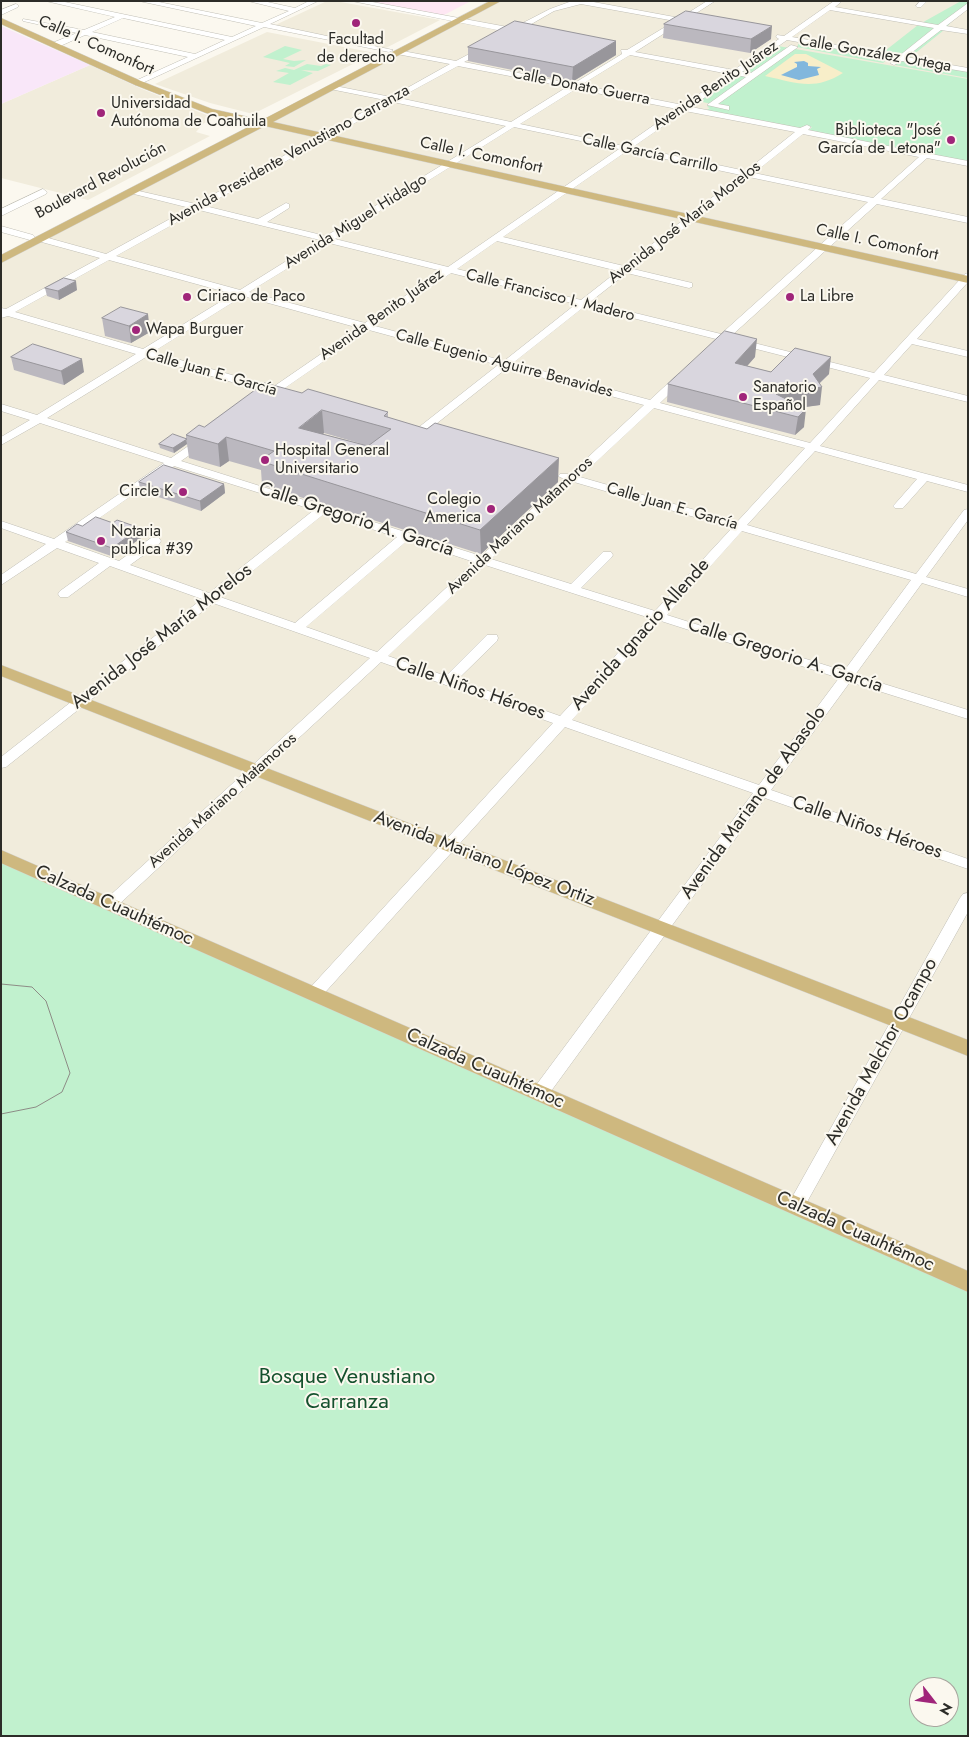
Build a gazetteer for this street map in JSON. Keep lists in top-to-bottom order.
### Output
{
  "streets": {
    "main road": [
      "Calle I. Comonfort",
      "Boulevard Revolución",
      "Avenida Mariano López Ortiz",
      "Calzada Cuauhtémoc"
    ],
    "street": [
      "Calle González Ortega",
      "Avenida Benito Juárez",
      "Calle Donato Guerra",
      "Calle García Carrillo",
      "Avenida Presidente Venustiano Carranza",
      "Avenida Miguel Hidalgo",
      "Avenida José María Morelos",
      "Calle Francisco I. Madero",
      "Calle Eugenio Aguirre Benavides",
      "Calle Juan E. García",
      "Calle Gregorio A. García",
      "Avenida Mariano Matamoros",
      "Avenida Ignacio Allende",
      "Calle Niños Héroes",
      "Avenida Mariano de Abasolo",
      "Avenida Melchor Ocampo"
    ]
  },
  "crossings": [
    ["Calle I. Comonfort", "Avenida Benito Juárez"],
    ["Calle I. Comonfort", "Avenida Presidente Venustiano Carranza"],
    ["Calle I. Comonfort", "Boulevard Revolución"],
    ["Calle I. Comonfort", "Avenida Miguel Hidalgo"],
    ["Calle I. Comonfort", "Avenida José María Morelos"],
    ["Calle I. Comonfort", "Avenida Ignacio Allende"],
    ["Calle González Ortega", "Avenida Benito Juárez"],
    ["Avenida Benito Juárez", "Calle Donato Guerra"],
    ["Avenida Benito Juárez", "Calle García Carrillo"],
    ["Avenida Benito Juárez", "Calle Francisco I. Madero"],
    ["Avenida Benito Juárez", "Calle Eugenio Aguirre Benavides"],
    ["Avenida Benito Juárez", "Calle Juan E. García"],
    ["Calle Donato Guerra", "Avenida Presidente Venustiano Carranza"],
    ["Calle Donato Guerra", "Avenida Miguel Hidalgo"],
    ["Calle Donato Guerra", "Avenida José María Morelos"],
    ["Calle García Carrillo", "Avenida Presidente Venustiano Carranza"],
    ["Calle García Carrillo", "Avenida Miguel Hidalgo"],
    ["Calle García Carrillo", "Avenida José María Morelos"],
    ["Avenida Presidente Venustiano Carranza", "Calle Francisco I. Madero"],
    ["Avenida Presidente Venustiano Carranza", "Calle Eugenio Aguirre Benavides"],
    ["Avenida Presidente Venustiano Carranza", "Calle Juan E. García"],
    ["Boulevard Revolución", "Calle Eugenio Aguirre Benavides"],
    ["Avenida Miguel Hidalgo", "Calle Francisco I. Madero"],
    ["Avenida Miguel Hidalgo", "Calle Eugenio Aguirre Benavides"],
    ["Avenida Miguel Hidalgo", "Calle Juan E. García"],
    ["Avenida Miguel Hidalgo", "Calle Gregorio A. García"],
    ["Avenida José María Morelos", "Calle Francisco I. Madero"],
    ["Avenida José María Morelos", "Calle Eugenio Aguirre Benavides"],
    ["Avenida José María Morelos", "Calle Gregorio A. García"],
    ["Avenida José María Morelos", "Calle Niños Héroes"],
    ["Avenida José María Morelos", "Avenida Mariano López Ortiz"],
    ["Calle Francisco I. Madero", "Avenida Ignacio Allende"],
    ["Calle Eugenio Aguirre Benavides", "Avenida Mariano Matamoros"],
    ["Calle Eugenio Aguirre Benavides", "Avenida Ignacio Allende"],
    ["Calle Juan E. García", "Avenida Mariano Matamoros"],
    ["Calle Juan E. García", "Avenida Ignacio Allende"],
    ["Calle Juan E. García", "Avenida Mariano de Abasolo"],
    ["Calle Gregorio A. García", "Avenida Mariano Matamoros"],
    ["Calle Gregorio A. García", "Avenida Ignacio Allende"],
    ["Calle Gregorio A. García", "Avenida Mariano de Abasolo"],
    ["Avenida Mariano Matamoros", "Calle Niños Héroes"],
    ["Avenida Mariano Matamoros", "Avenida Mariano López Ortiz"],
    ["Avenida Mariano Matamoros", "Calzada Cuauhtémoc"],
    ["Avenida Ignacio Allende", "Calle Niños Héroes"],
    ["Avenida Ignacio Allende", "Avenida Mariano López Ortiz"],
    ["Avenida Ignacio Allende", "Calzada Cuauhtémoc"],
    ["Calle Niños Héroes", "Avenida Mariano de Abasolo"],
    ["Avenida Mariano de Abasolo", "Avenida Mariano López Ortiz"],
    ["Avenida Mariano de Abasolo", "Calzada Cuauhtémoc"],
    ["Avenida Mariano López Ortiz", "Avenida Melchor Ocampo"],
    ["Calzada Cuauhtémoc", "Avenida Melchor Ocampo"]
  ],
  "parks": ["Bosque Venustiano Carranza"],
  "places": [
    "Facultad de derecho",
    "Universidad Autónoma de Coahuila",
    "Biblioteca \"José García de Letona\"",
    "Ciriaco de Paco",
    "La Libre",
    "Wapa Burguer",
    "Sanatorio Español",
    "Hospital General Universitario",
    "Circle K",
    "Colegio America",
    "Notaria publica #39"
  ],
  "north": "bottom right"
}
